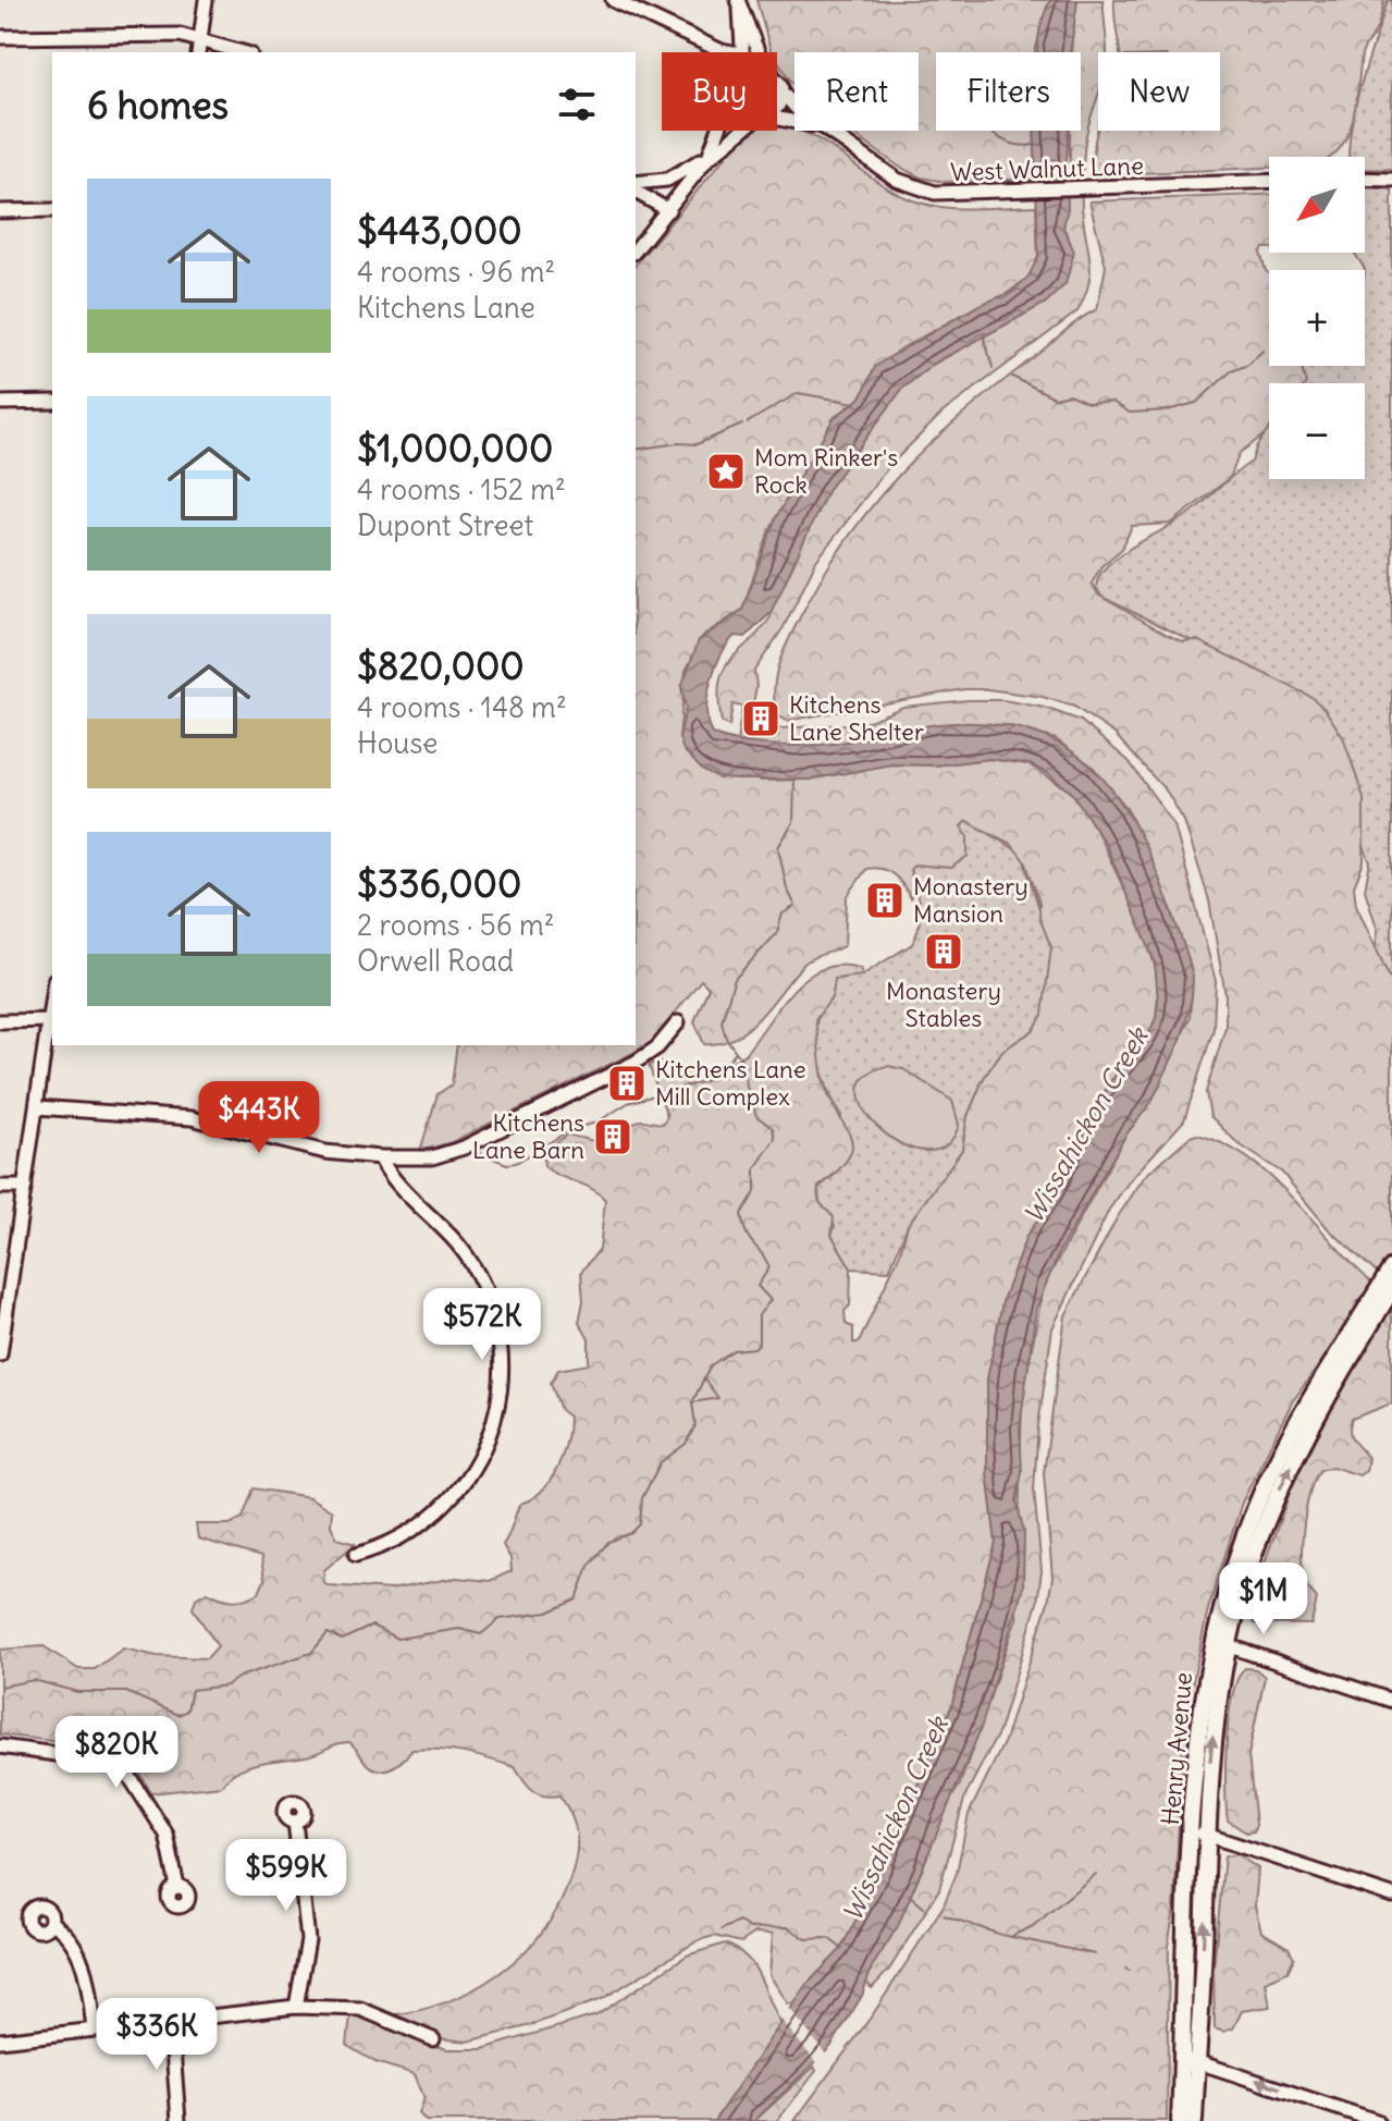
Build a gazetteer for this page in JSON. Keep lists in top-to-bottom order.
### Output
{
  "streets": {
    "main road": ["Henry Avenue"],
    "street": ["West Walnut Lane"]
  },
  "water": ["Wissahickon Creek"],
  "places": {
    "place": ["Mom Rinker's Rock"],
    "building": [
      "Kitchens Lane Shelter",
      "Monastery Mansion",
      "Monastery Stables",
      "Kitchens Lane Mill Complex",
      "Kitchens Lane Barn"
    ]
  },
  "north": "bottom left",
  "page": {
    "chip": [
      "Buy",
      "Rent",
      "Filters",
      "New"
    ],
    "heading": "6 homes",
    "map_buttons": ["+", "−"],
    "list": [
      {
        "name": "$443,000",
        "note": "4 rooms · 96 m² · Kitchens Lane"
      },
      {
        "name": "$1,000,000",
        "note": "4 rooms · 152 m² · Dupont Street"
      },
      {
        "name": "$820,000",
        "note": "4 rooms · 148 m² · House"
      },
      {
        "name": "$336,000",
        "note": "2 rooms · 56 m² · Orwell Road"
      }
    ],
    "price": [
      "$443K",
      "$572K",
      "$1M",
      "$820K",
      "$599K",
      "$336K"
    ]
  }
}
